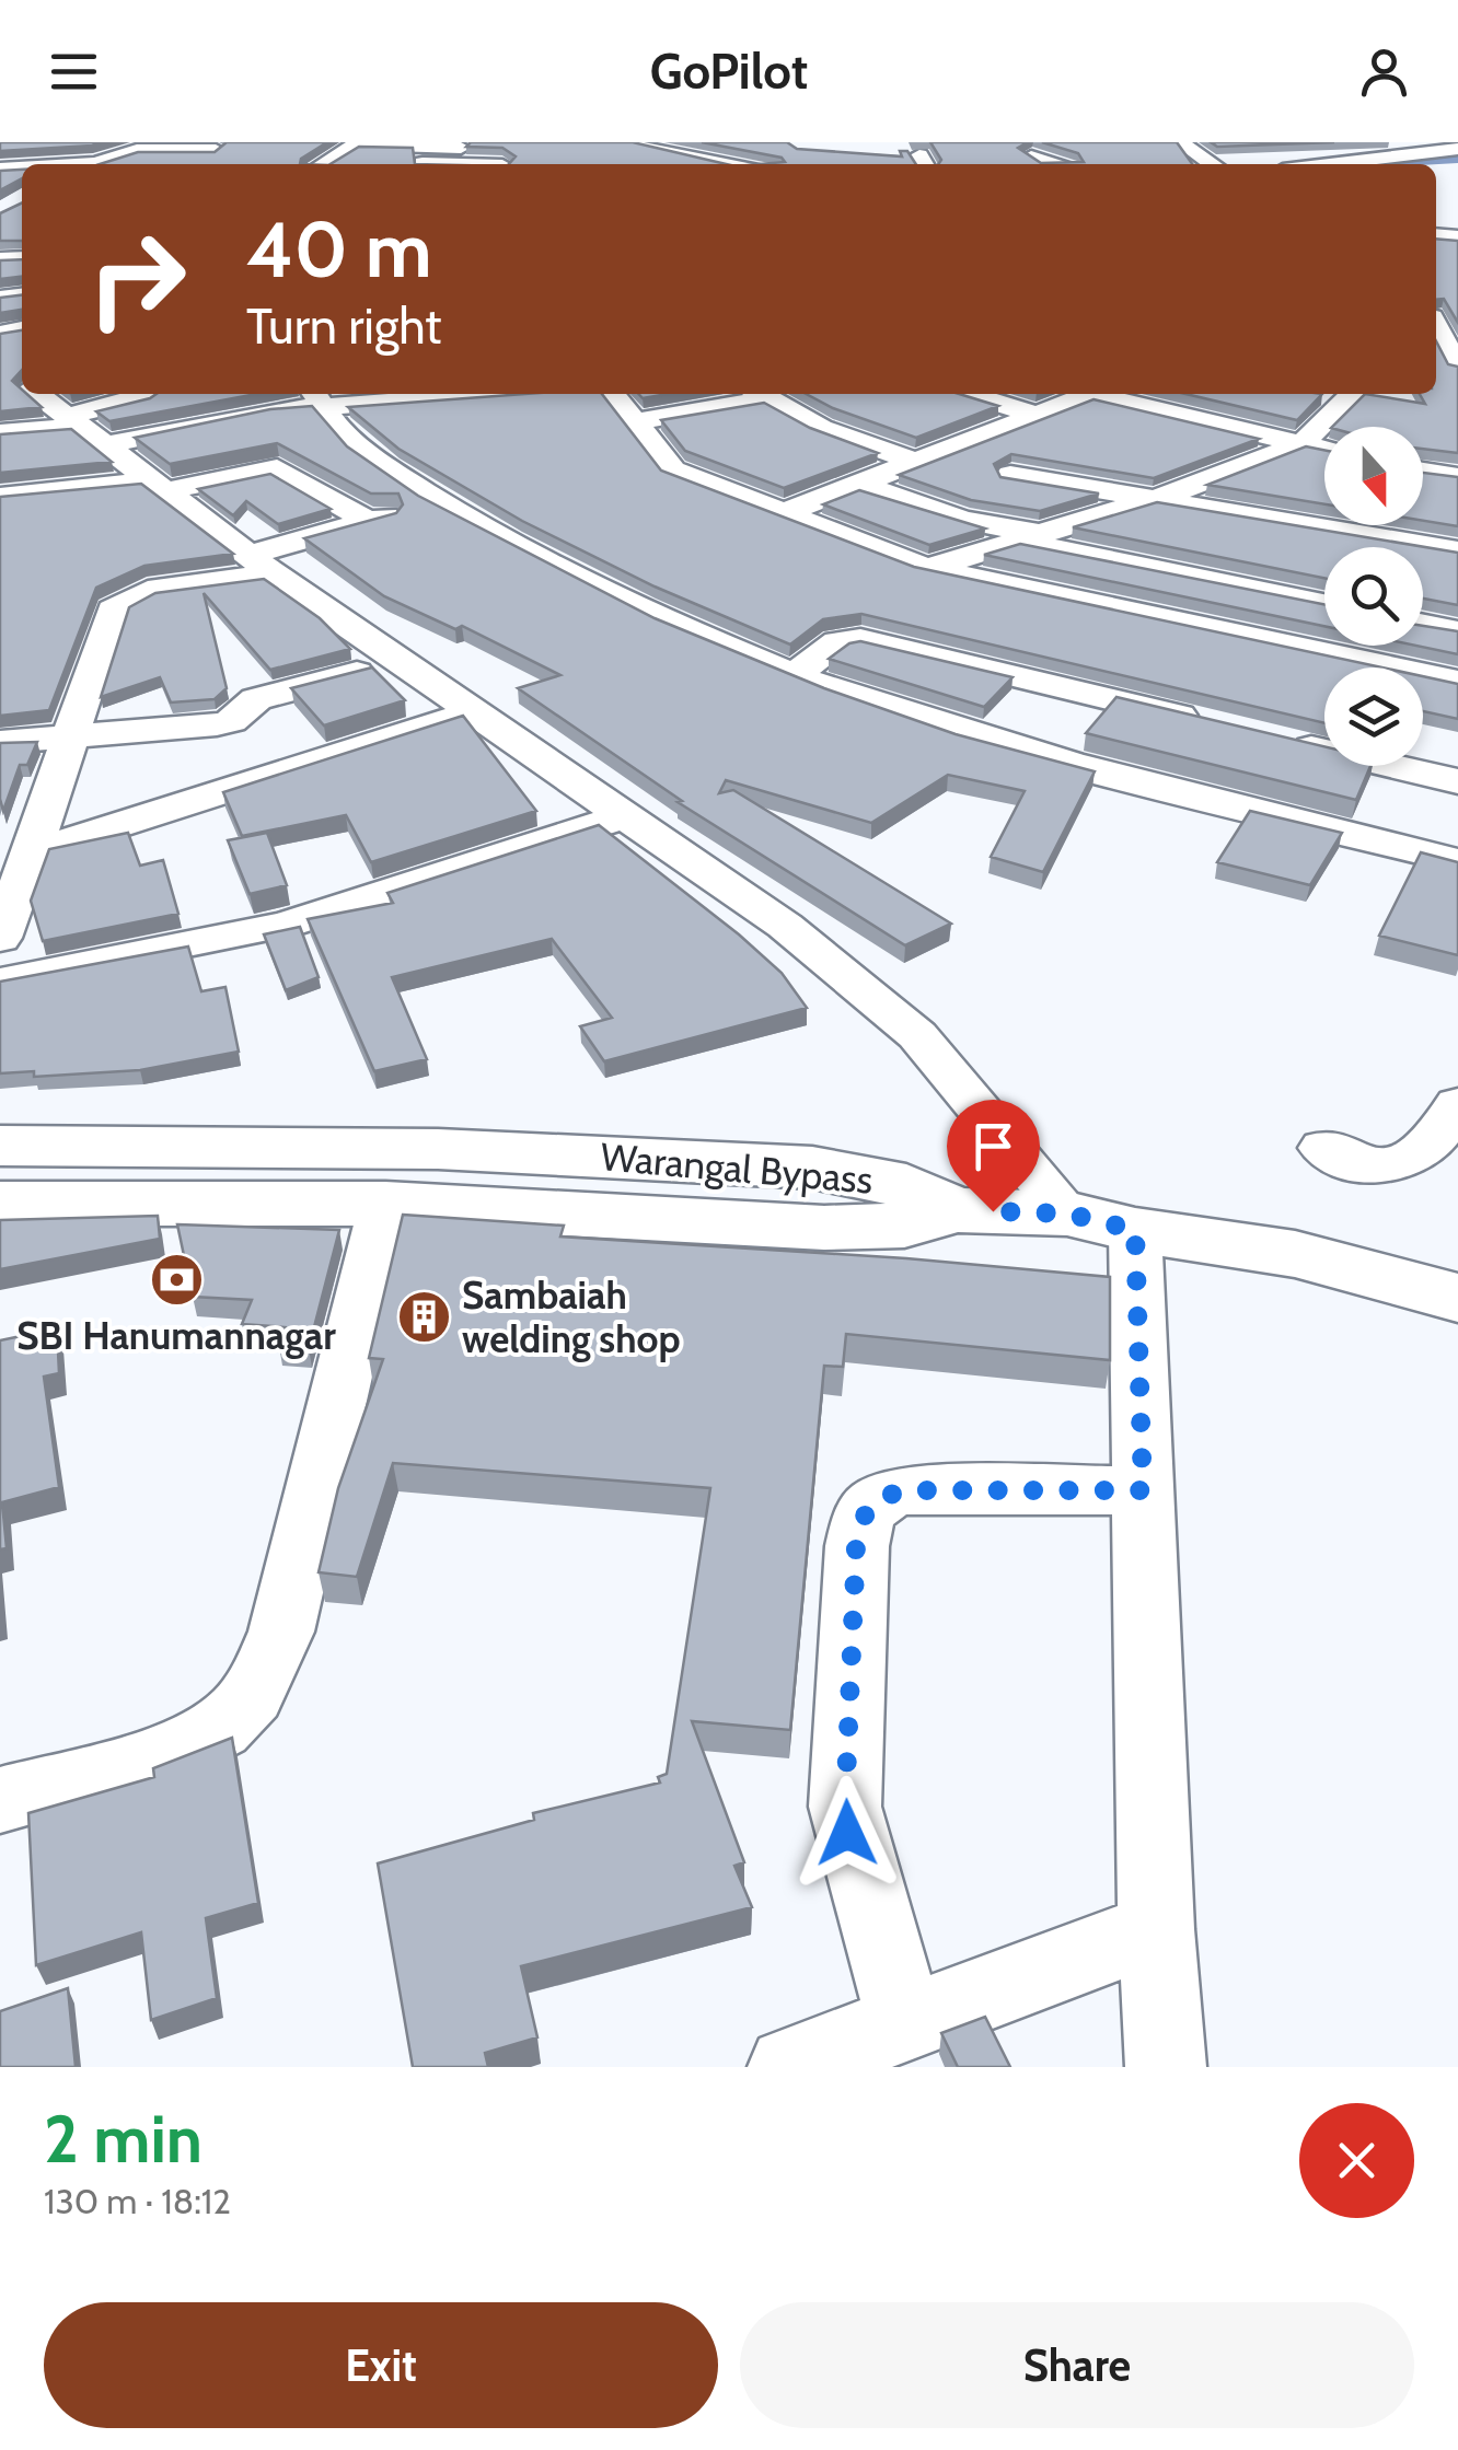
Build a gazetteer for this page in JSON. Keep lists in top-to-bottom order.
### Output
{
  "streets": {
    "main road": ["Warangal Bypass"]
  },
  "places": {
    "bank": ["SBI Hanumannagar"],
    "building": ["Sambaiah welding shop"]
  },
  "north": "bottom",
  "page": {
    "header": "GoPilot",
    "turn": ["40 m", "Turn right"],
    "heading": ["2 min", "130 m · 18:12"],
    "buttons": ["Exit", "Share"]
  }
}
